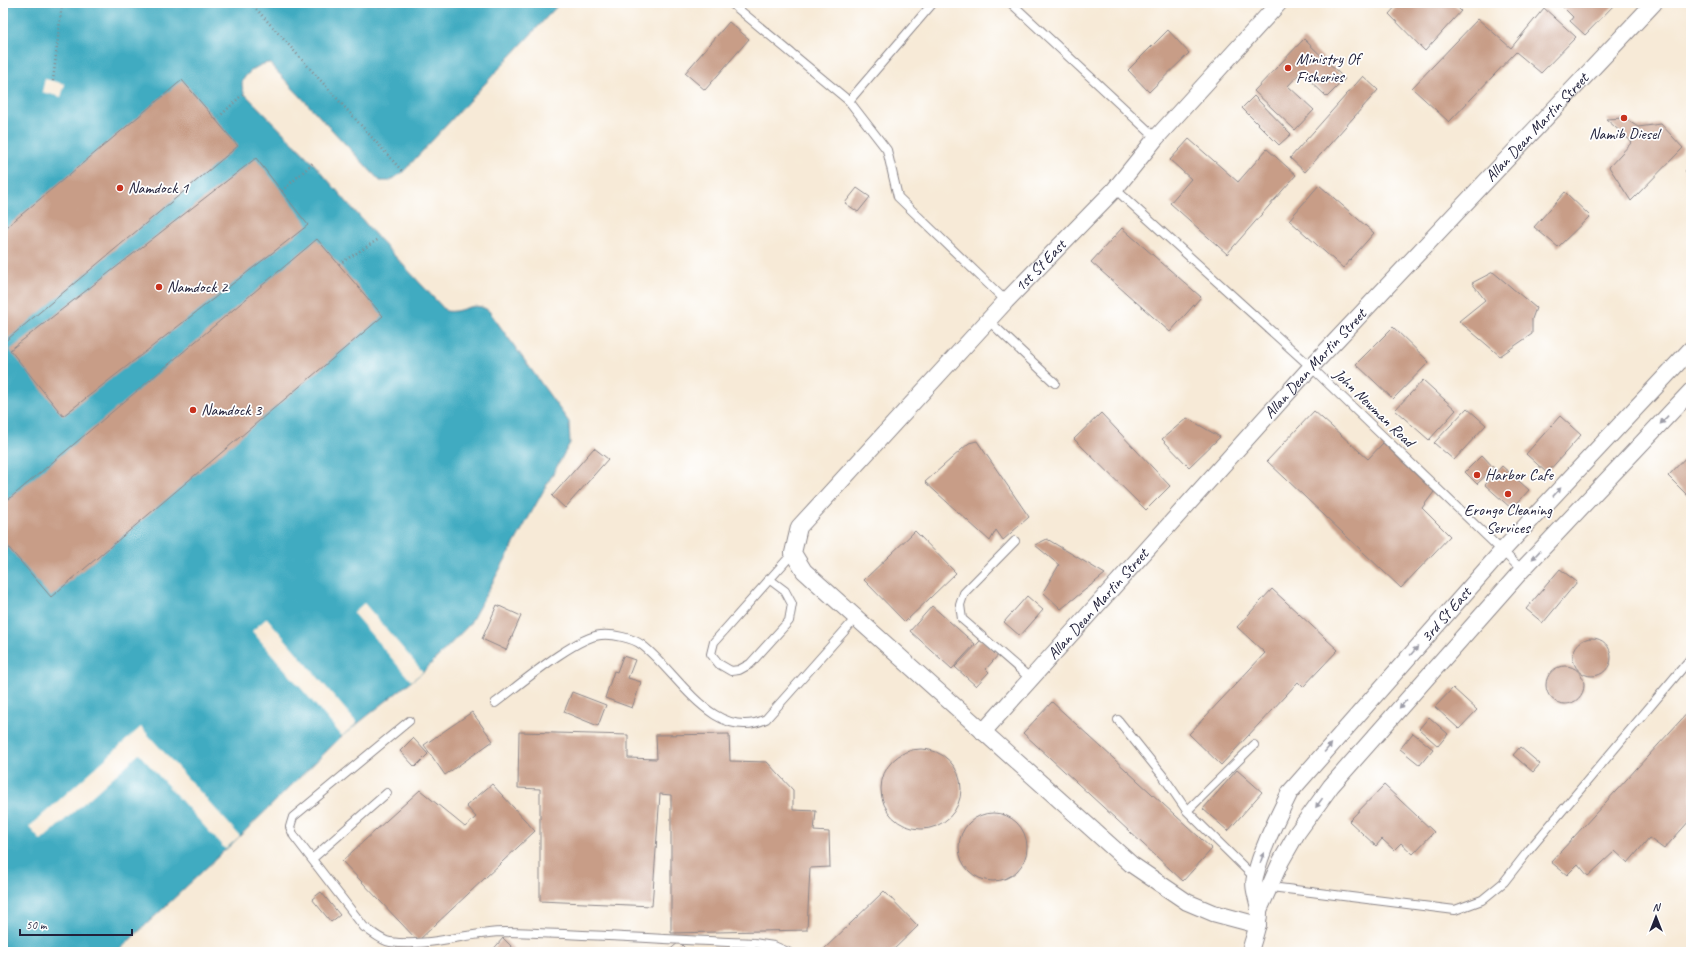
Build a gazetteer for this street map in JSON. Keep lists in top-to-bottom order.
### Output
{
  "streets": {
    "street": ["Allan Dean Martin Street", "1st St East", "3rd St East"],
    "lane": ["John Newman Road"]
  },
  "crossings": [
    ["Allan Dean Martin Street", "John Newman Road"],
    ["1st St East", "John Newman Road"],
    ["John Newman Road", "3rd St East"]
  ],
  "places": [
    "Ministry Of Fisheries",
    "Namib Diesel",
    "Namdock 1",
    "Namdock 2",
    "Namdock 3",
    "Harbor Cafe",
    "Erongo Cleaning Services"
  ],
  "scale_bar": "50 m",
  "north": "top"
}
